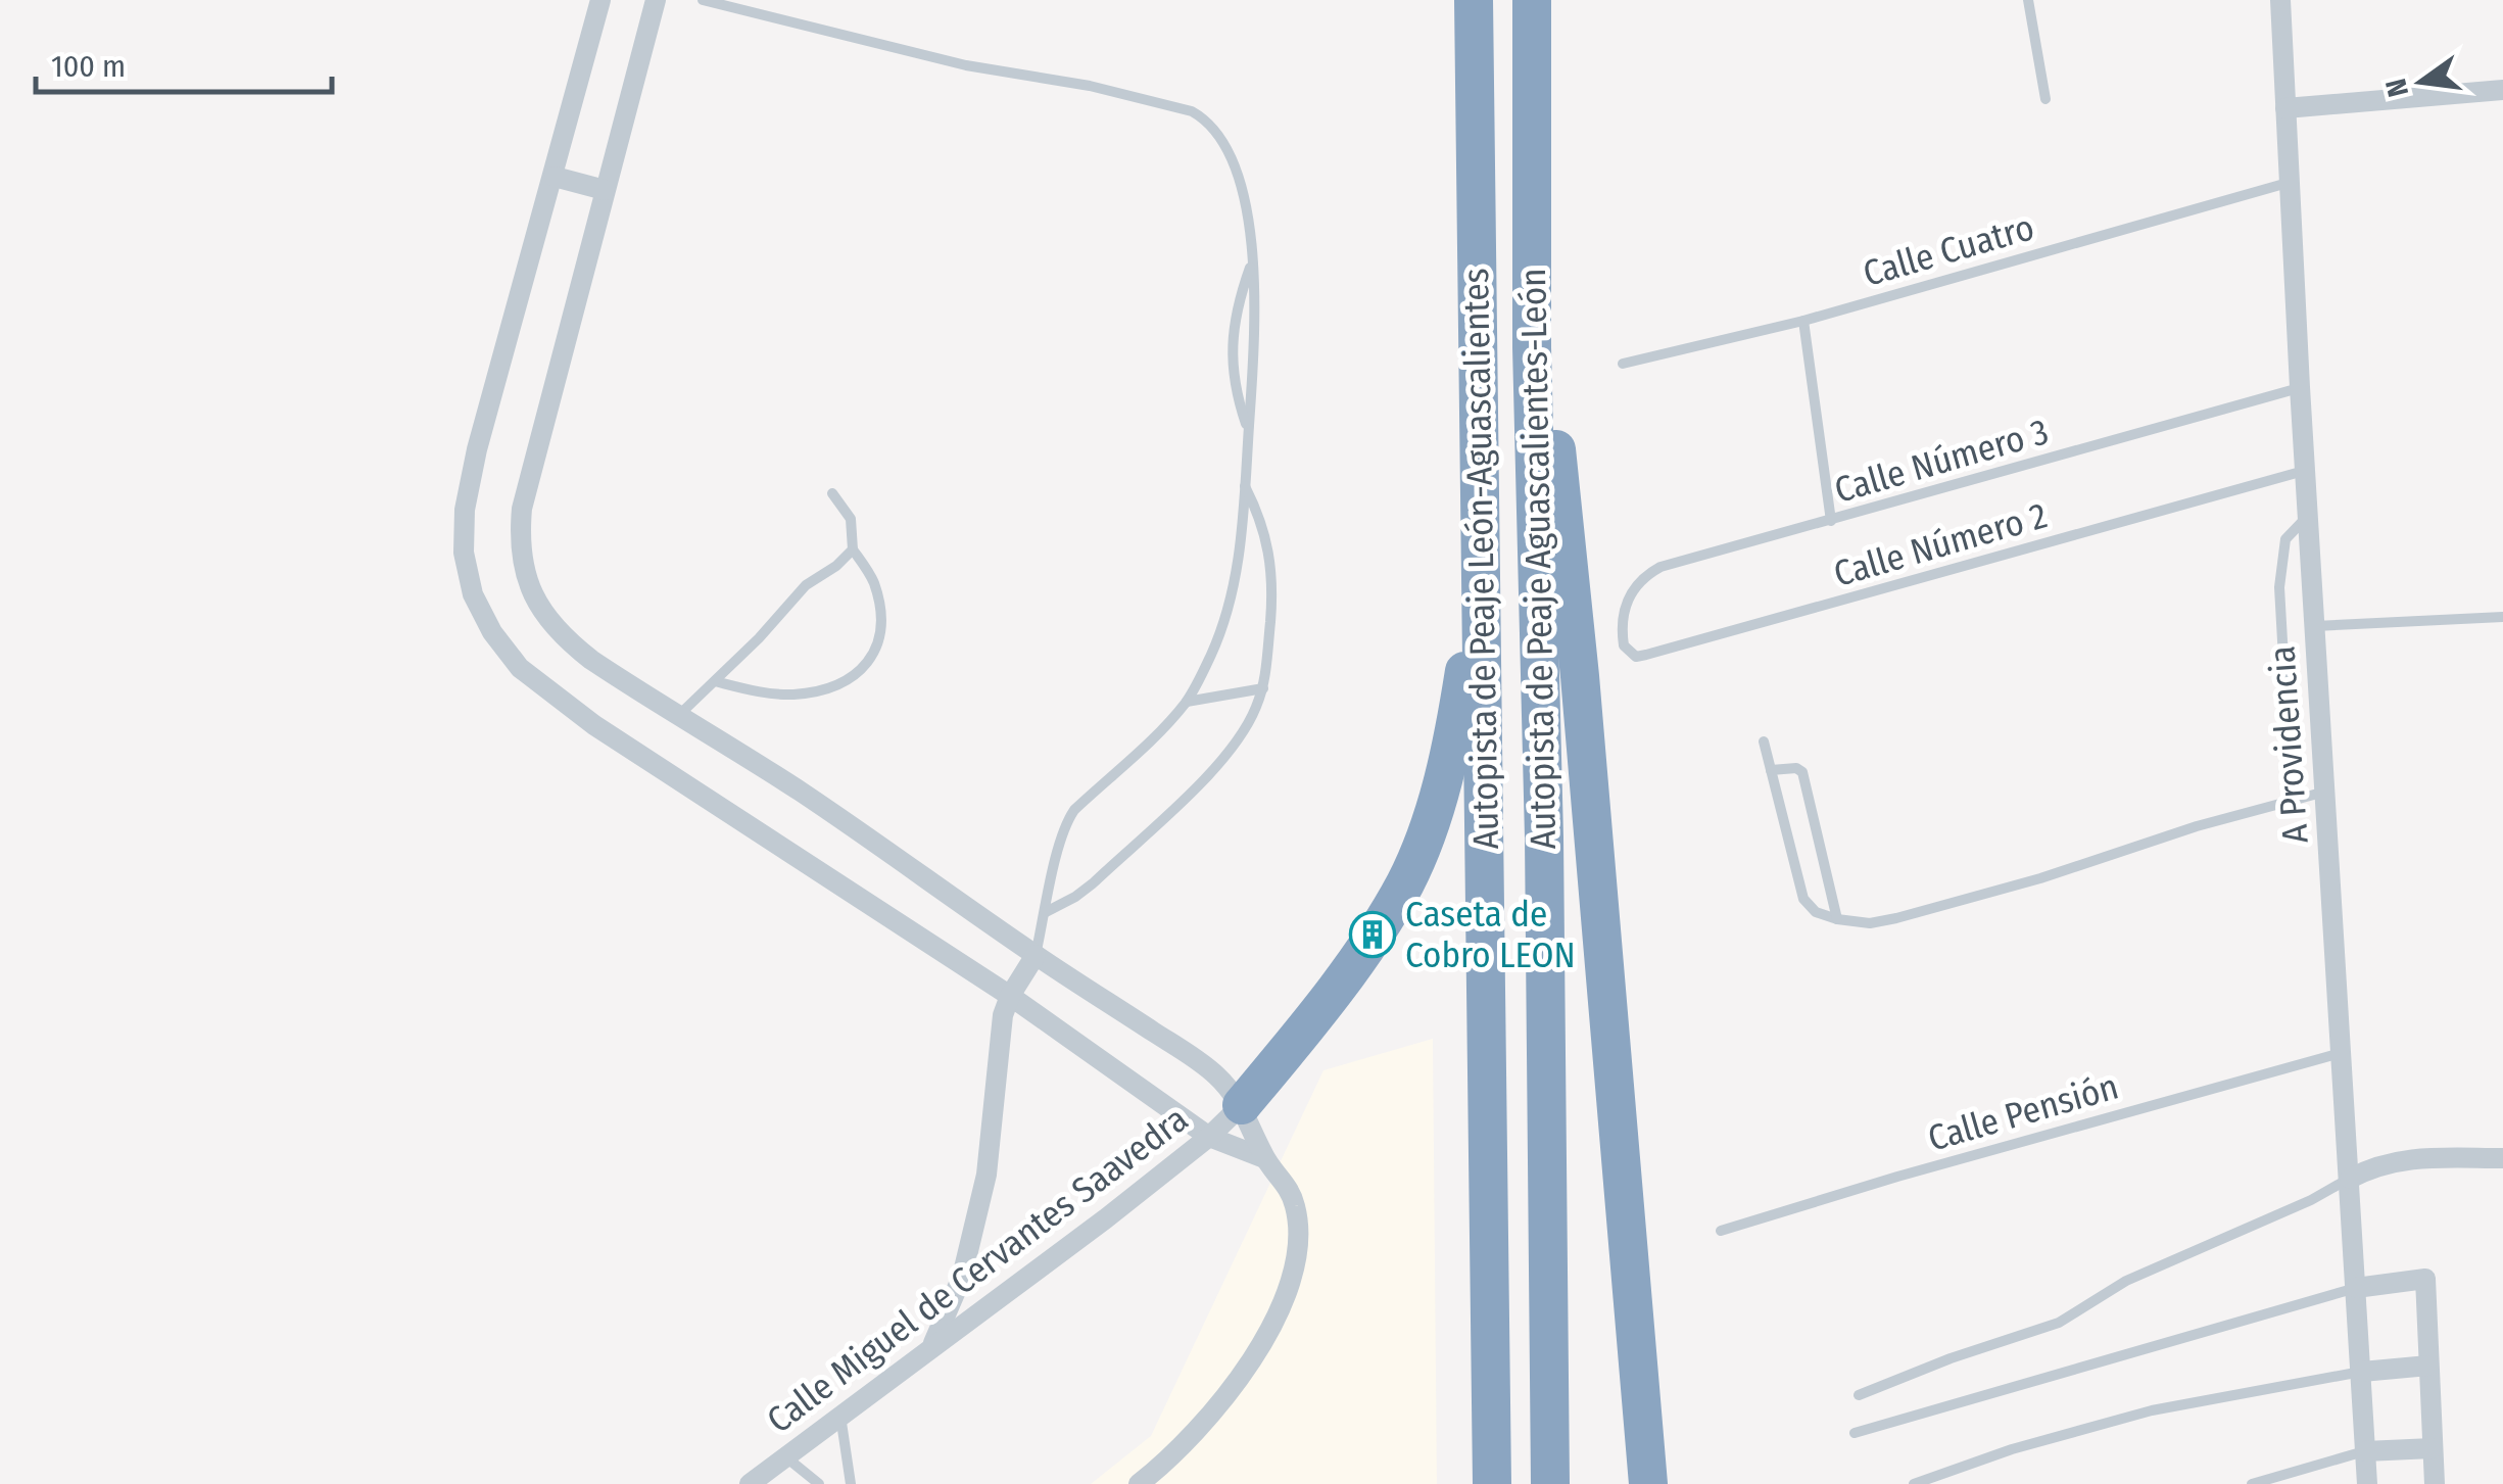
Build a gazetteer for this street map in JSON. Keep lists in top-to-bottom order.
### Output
{
  "streets": {
    "highway": ["Autopista de Peaje León-Aguascalientes", "Autopista de Peaje Aguascalientes-León"],
    "street": ["A Providencia", "Calle Miguel de Cervantes Saavedra"],
    "lane": [
      "Calle Cuatro",
      "Calle Número 3",
      "Calle Número 2",
      "Calle Pensión"
    ]
  },
  "crossings": [
    ["Calle Cuatro", "A Providencia"],
    ["Calle Número 3", "Calle Número 2"],
    ["Calle Número 3", "A Providencia"],
    ["Calle Número 2", "A Providencia"],
    ["A Providencia", "Calle Pensión"]
  ],
  "places": {
    "building": ["Caseta de Cobro LEON"]
  },
  "scale_bar": "100 m",
  "north": "left"
}
